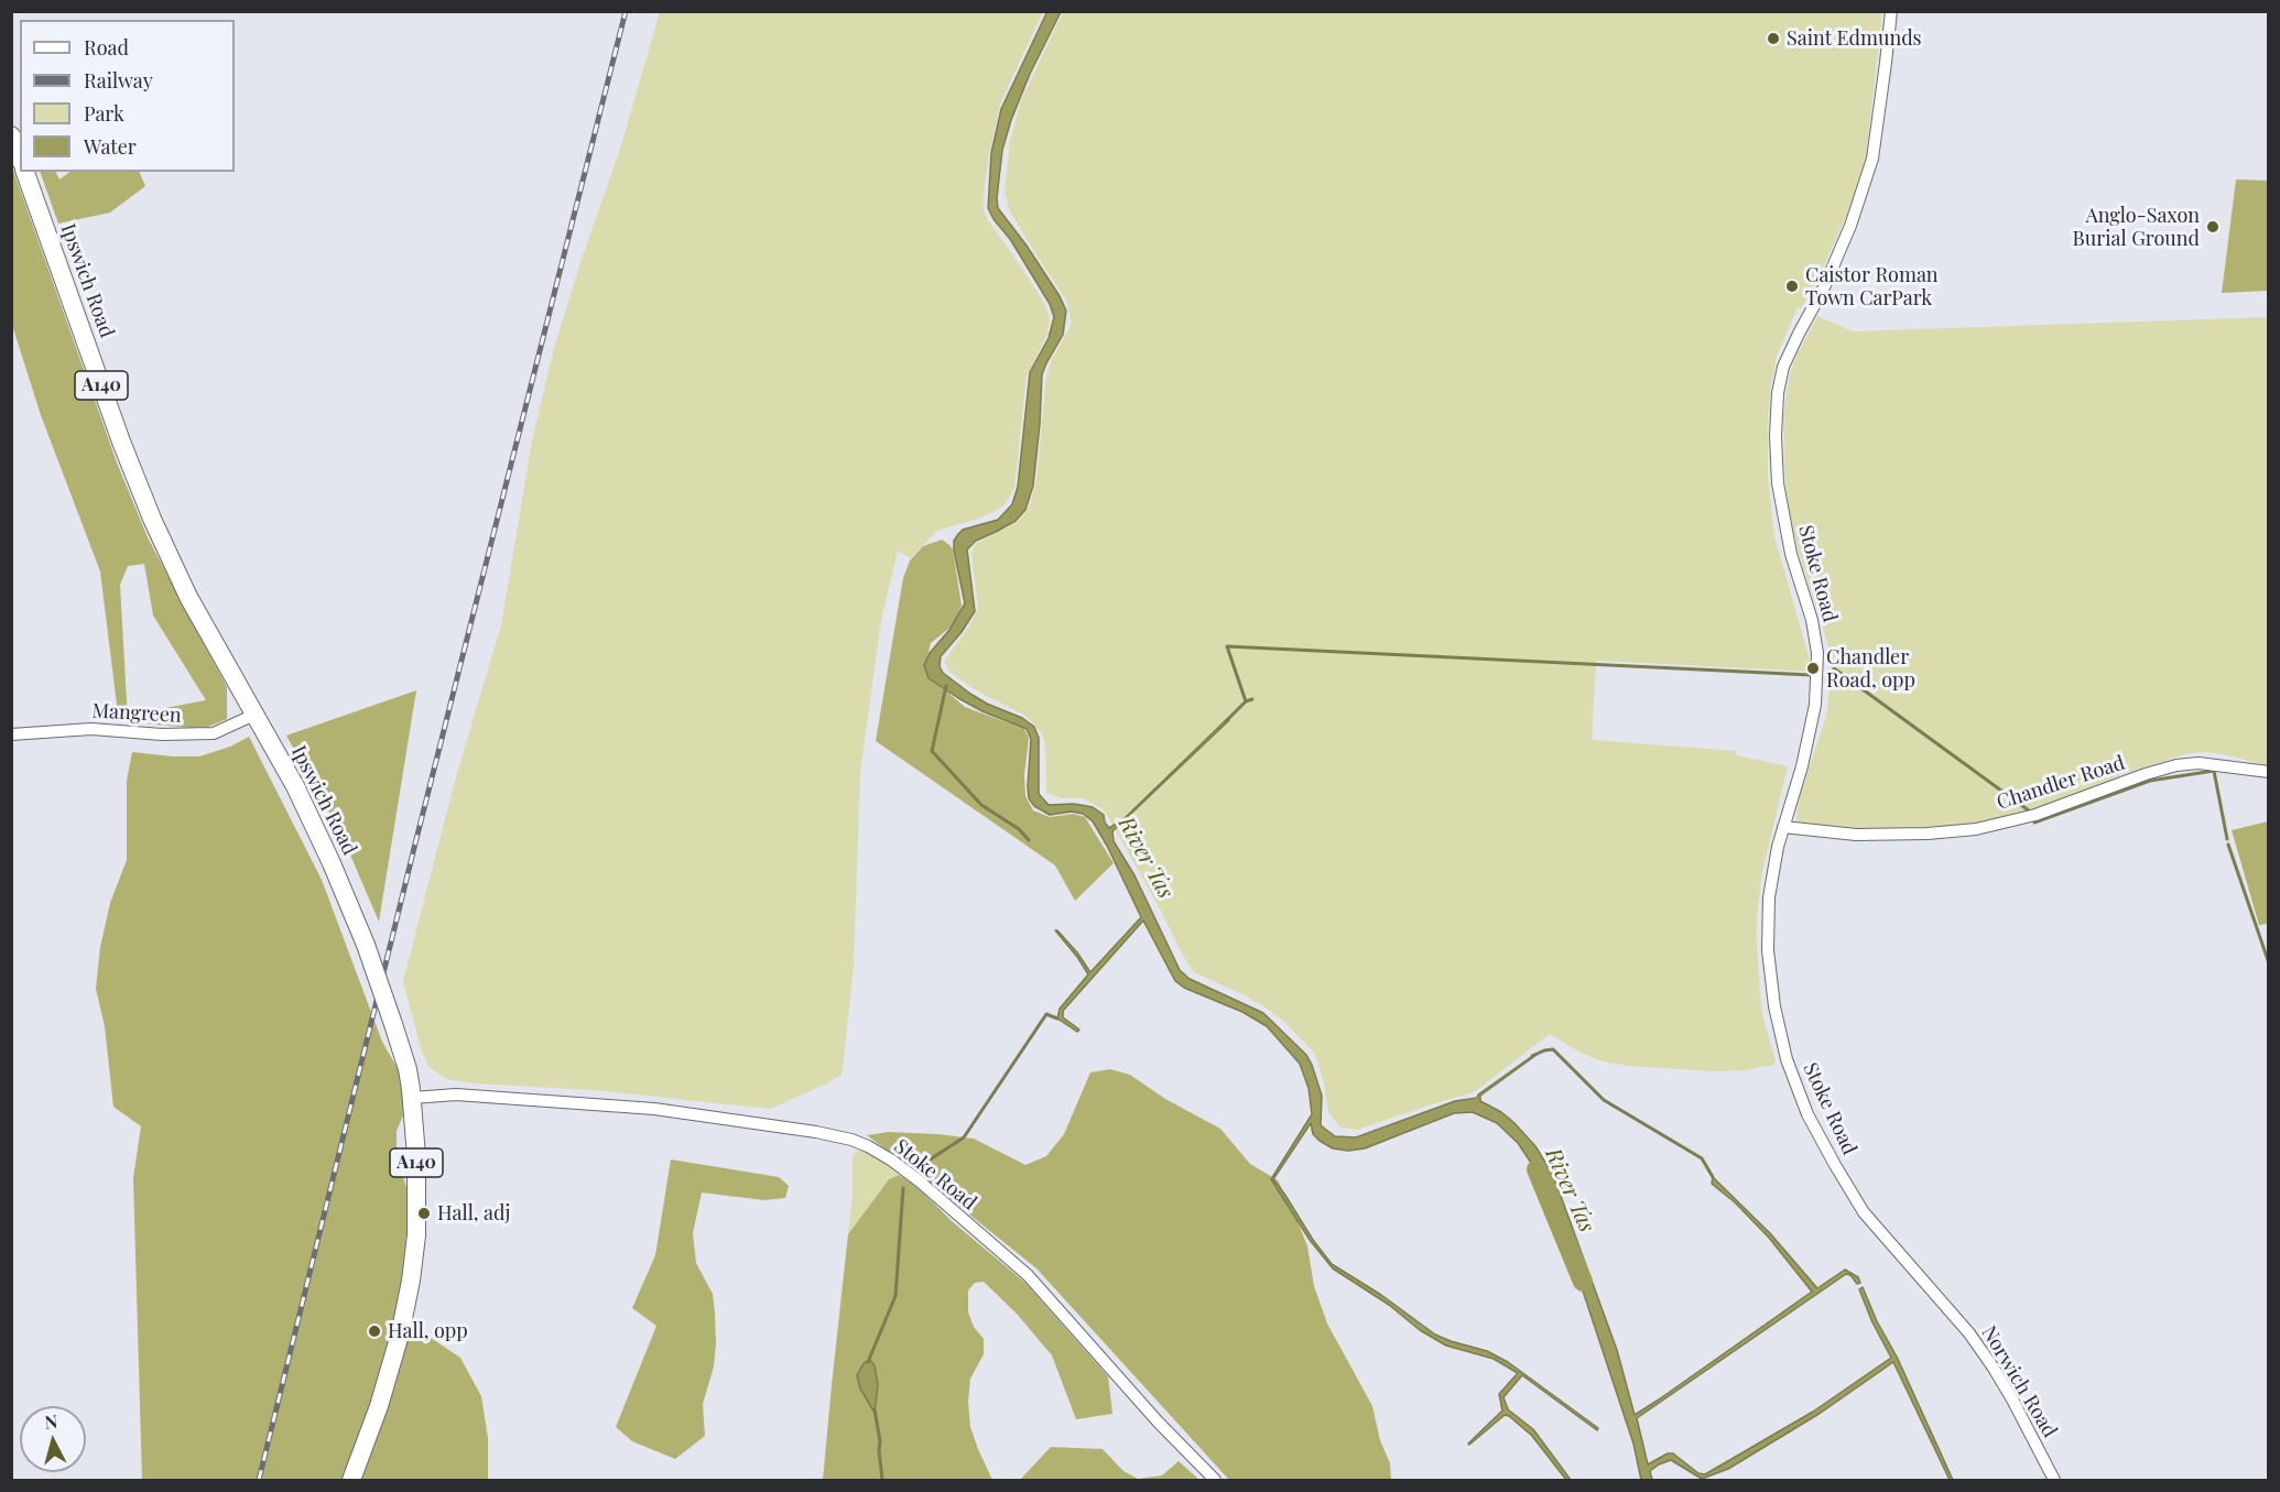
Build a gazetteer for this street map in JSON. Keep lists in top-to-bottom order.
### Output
{
  "streets": {
    "highway": ["Ipswich Road", "A140"],
    "street": [
      "Stoke Road",
      "Mangreen",
      "Chandler Road",
      "Norwich Road"
    ]
  },
  "crossings": [
    ["Ipswich Road", "Stoke Road"],
    ["Ipswich Road", "Mangreen"],
    ["Stoke Road", "Chandler Road"],
    ["Stoke Road", "Norwich Road"]
  ],
  "water": ["River Tas"],
  "places": [
    "Saint Edmunds",
    "Anglo-Saxon Burial Ground",
    "Caistor Roman Town CarPark",
    "Chandler Road, opp",
    "Hall, adj",
    "Hall, opp"
  ],
  "legend": [
    "Road",
    "Railway",
    "Park",
    "Water"
  ],
  "north": "top"
}
